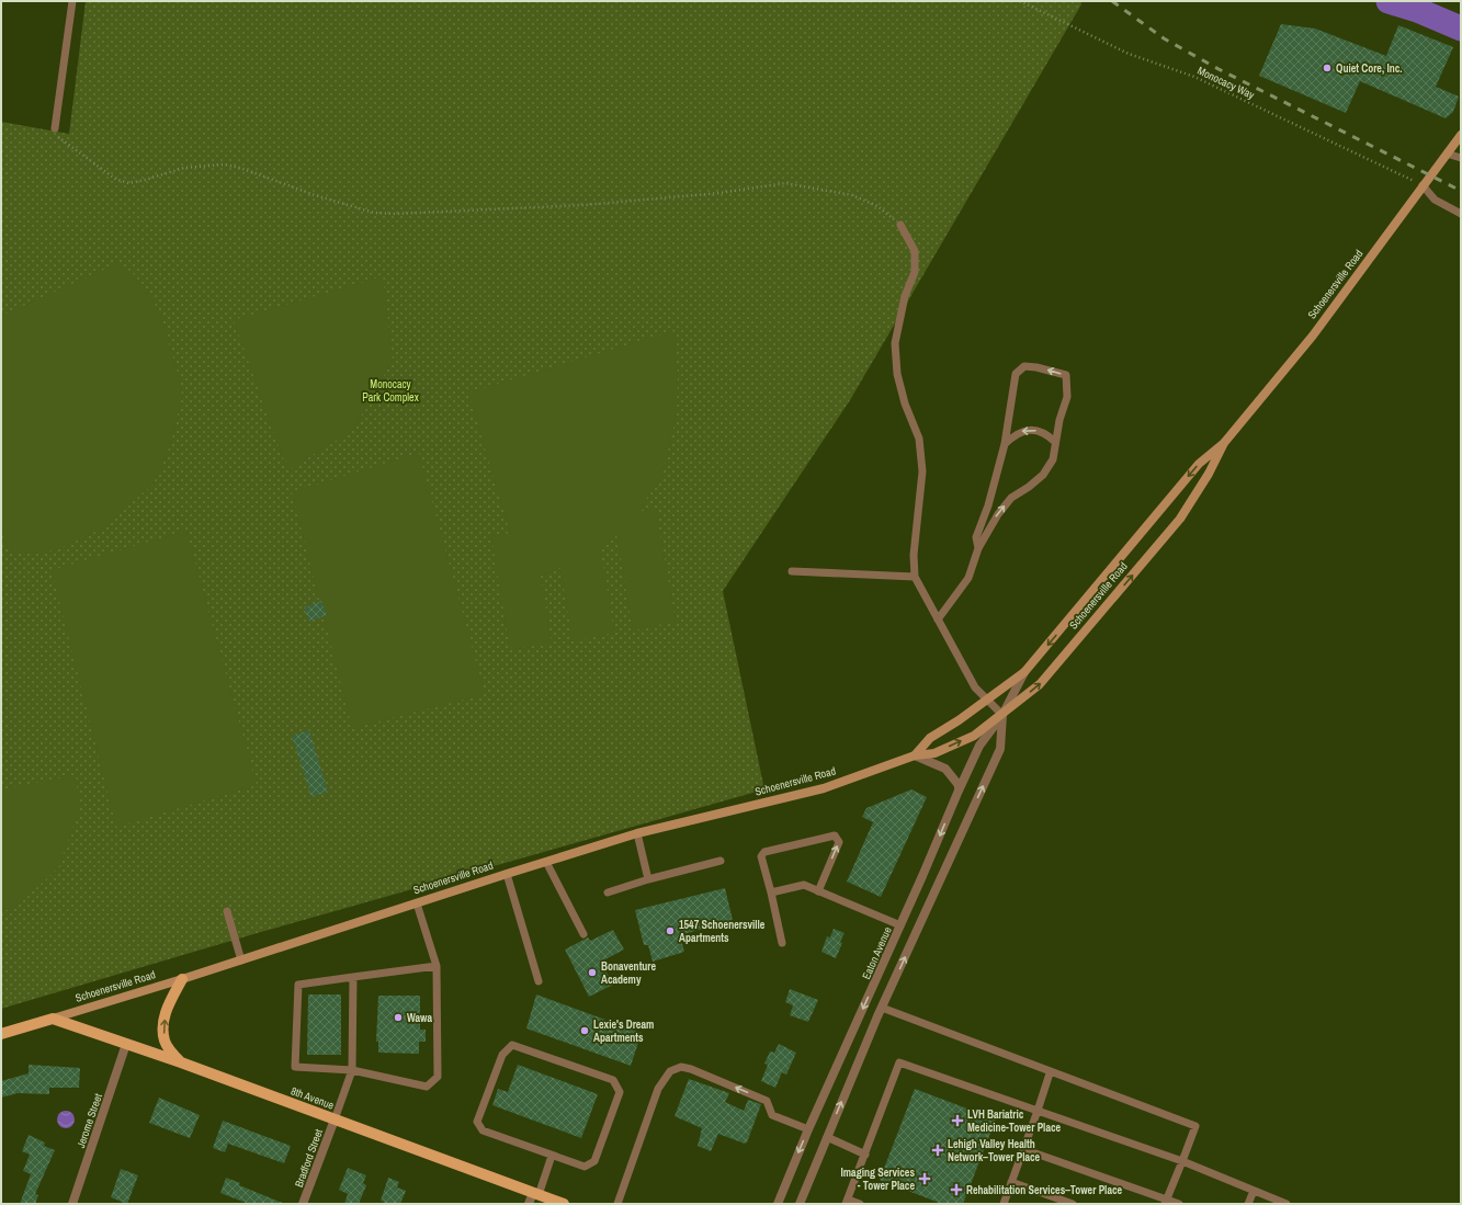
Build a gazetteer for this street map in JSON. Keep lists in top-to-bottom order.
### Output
{
  "streets": {
    "main road": ["Schoenersville Road", "8th Avenue"],
    "street": ["Eaton Avenue", "Jerome Street", "Bradford Street"],
    "path": ["Monocacy Way"]
  },
  "crossings": [
    ["Monocacy Way", "Schoenersville Road"],
    ["Schoenersville Road", "Eaton Avenue"],
    ["Schoenersville Road", "8th Avenue"],
    ["8th Avenue", "Jerome Street"],
    ["8th Avenue", "Bradford Street"]
  ],
  "parks": ["Monocacy Park Complex"],
  "places": {
    "other": [
      "Quiet Core, Inc.",
      "1547 Schoenersville Apartments",
      "Bonaventure Academy",
      "Wawa",
      "Lexie's Dream Apartments"
    ],
    "health": [
      "LVH Bariatric Medicine-Tower Place",
      "Lehigh Valley Health Network–Tower Place",
      "Imaging Services - Tower Place",
      "Rehabilitation Services–Tower Place"
    ]
  }
}
